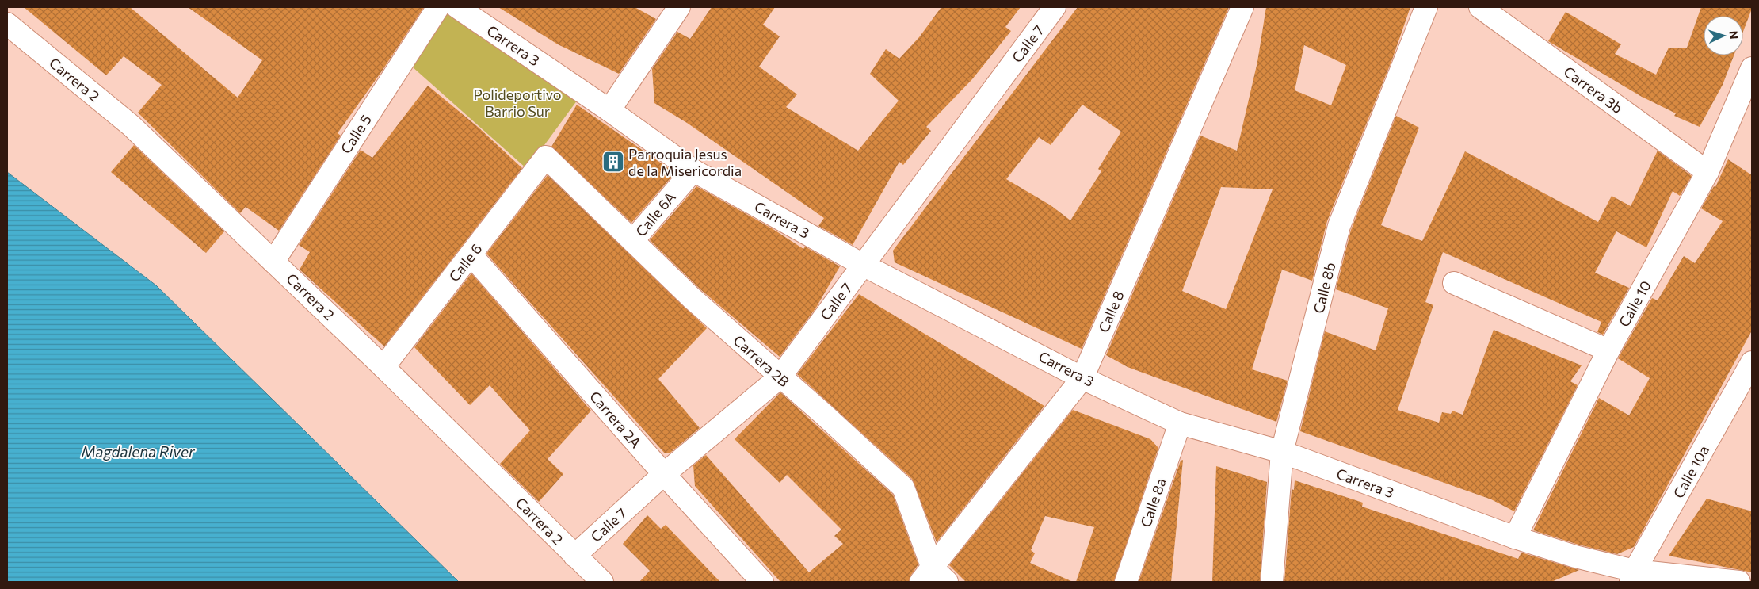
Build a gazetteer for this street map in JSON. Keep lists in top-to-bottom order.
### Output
{
  "streets": {
    "street": [
      "Calle 7",
      "Carrera 3",
      "Carrera 2",
      "Carrera 3b",
      "Calle 5",
      "Calle 6A",
      "Calle 6",
      "Calle 8b",
      "Calle 10",
      "Calle 8",
      "Carrera 2B",
      "Carrera 2A",
      "Calle 10a",
      "Calle 8a"
    ]
  },
  "crossings": [
    ["Calle 7", "Carrera 3"],
    ["Calle 7", "Carrera 2"],
    ["Calle 7", "Carrera 2B"],
    ["Calle 7", "Carrera 2A"],
    ["Carrera 3", "Calle 6A"],
    ["Carrera 3", "Calle 8b"],
    ["Carrera 3", "Calle 10"],
    ["Carrera 3", "Calle 8"],
    ["Carrera 3", "Calle 10a"],
    ["Carrera 3", "Calle 8a"],
    ["Carrera 2", "Calle 5"],
    ["Carrera 2", "Calle 6"],
    ["Carrera 3b", "Calle 10"],
    ["Calle 6A", "Carrera 2B"],
    ["Calle 6", "Carrera 2B"],
    ["Calle 6", "Carrera 2A"],
    ["Calle 8", "Carrera 2B"]
  ],
  "water": ["Magdalena River"],
  "parks": ["Polideportivo Barrio Sur"],
  "places": {
    "building": ["Parroquia Jesus de la Misericordia"]
  },
  "north": "right"
}
